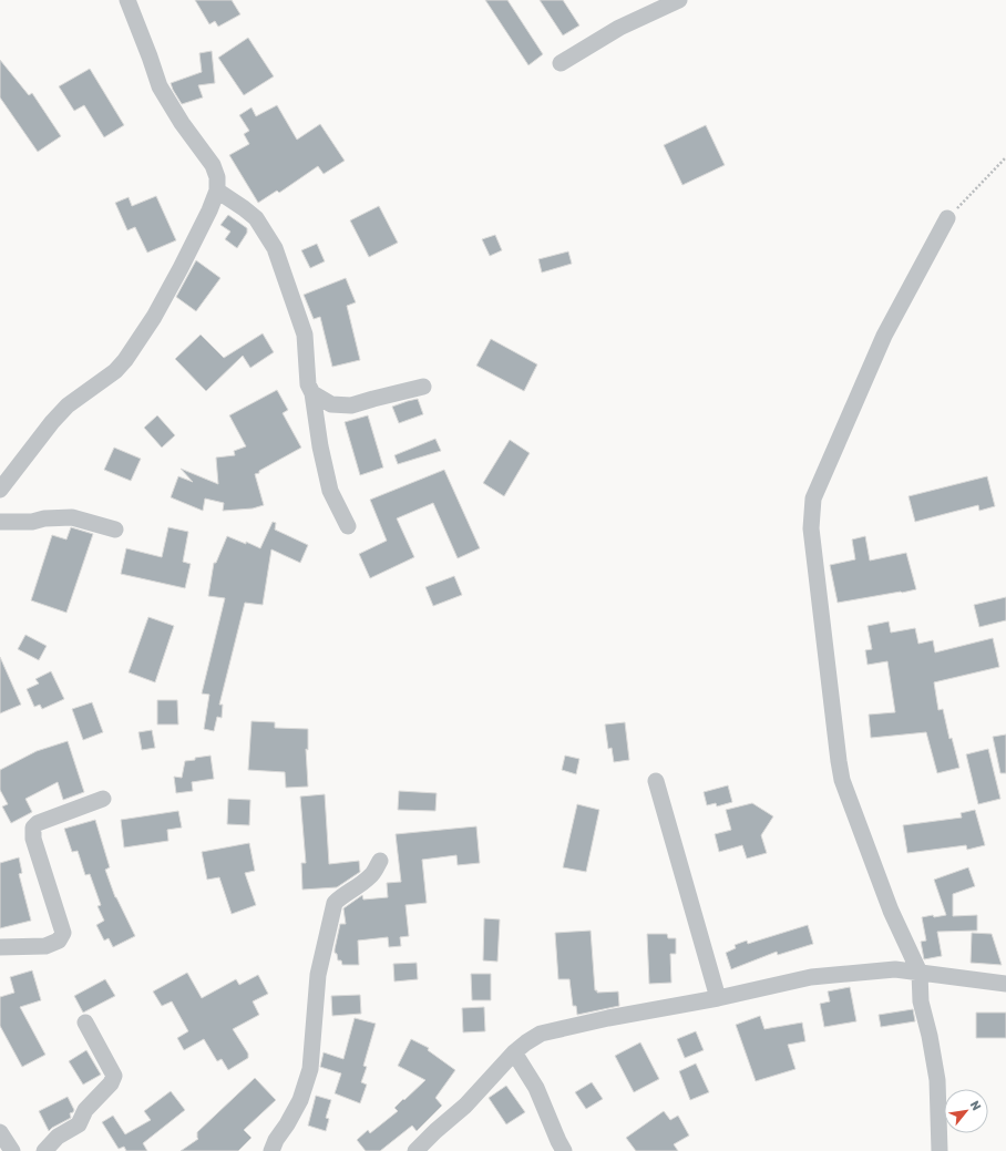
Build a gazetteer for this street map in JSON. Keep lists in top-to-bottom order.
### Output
{
  "north": "top right"
}
